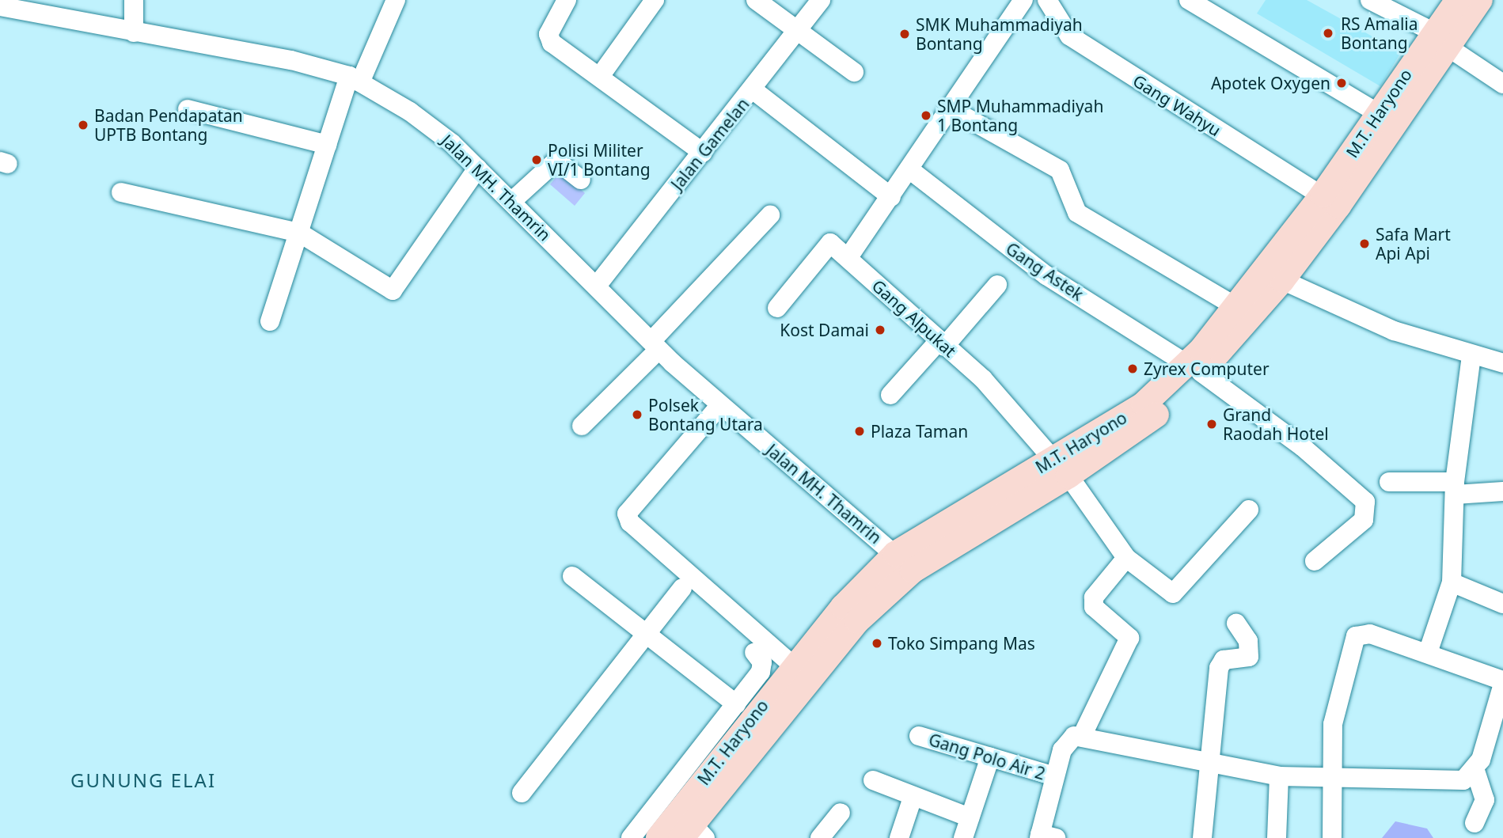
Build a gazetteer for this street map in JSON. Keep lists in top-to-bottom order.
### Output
{
  "streets": {
    "main road": ["M.T. Haryono"],
    "street": [
      "Gang Wahyu",
      "Jalan Gamelan",
      "Jalan MH. Thamrin",
      "Gang Astek",
      "Gang Alpukat",
      "Gang Polo Air 2"
    ]
  },
  "crossings": [
    ["Gang Wahyu", "M.T. Haryono"],
    ["M.T. Haryono", "Jalan MH. Thamrin"],
    ["M.T. Haryono", "Gang Astek"],
    ["M.T. Haryono", "Gang Alpukat"],
    ["Jalan Gamelan", "Jalan MH. Thamrin"]
  ],
  "districts": ["GUNUNG ELAI"],
  "places": [
    "RS Amalia Bontang",
    "SMK Muhammadiyah Bontang",
    "Apotek Oxygen",
    "SMP Muhammadiyah 1 Bontang",
    "Badan Pendapatan UPTB Bontang",
    "Polisi Militer VI/1 Bontang",
    "Safa Mart Api Api",
    "Kost Damai",
    "Zyrex Computer",
    "Polsek Bontang Utara",
    "Grand Raodah Hotel",
    "Plaza Taman",
    "Toko Simpang Mas"
  ]
}
